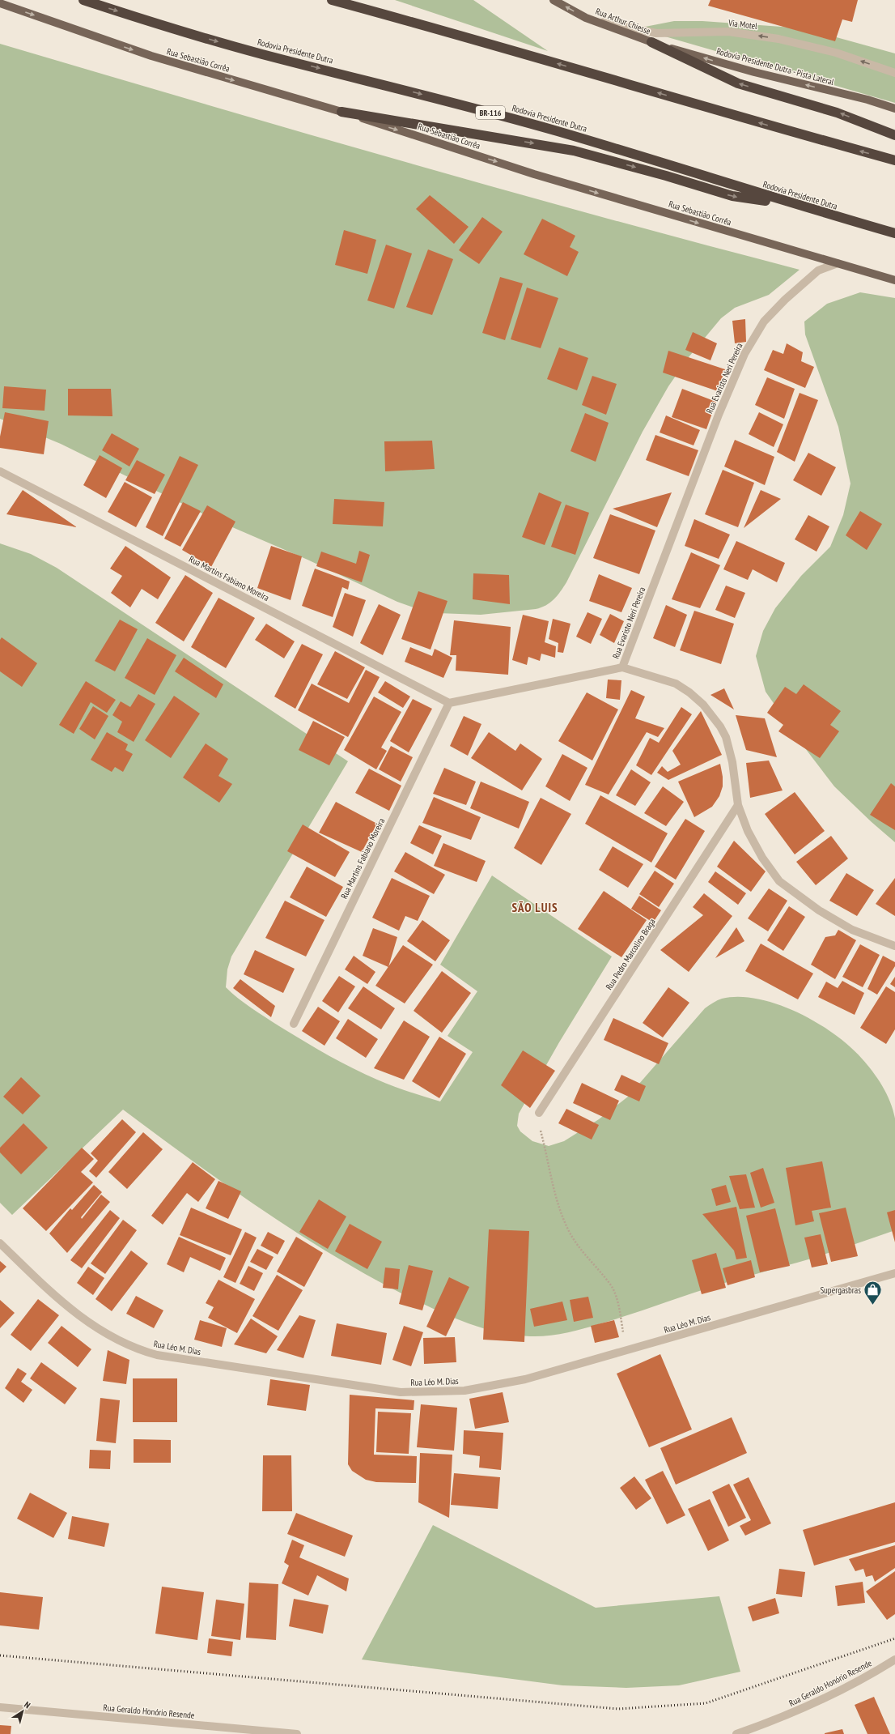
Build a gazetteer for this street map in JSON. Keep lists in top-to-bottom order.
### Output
{
  "streets": {
    "highway": ["Rodovia Presidente Dutra", "BR-116"],
    "main road": ["Rua Arthur Chiesse", "Rua Sebastião Corrêa", "Rodovia Presidente Dutra - Pista Lateral"],
    "street": [
      "Via Motel",
      "Rua Evaristo Neri Pereira",
      "Rua Martins Fabiano Moreira",
      "Rua Pedro Marcolino Braga",
      "Rua Léo M. Dias",
      "Rua Geraldo Honório Resende"
    ]
  },
  "crossings": [
    ["Rua Arthur Chiesse", "Via Motel"],
    ["Rua Arthur Chiesse", "Rodovia Presidente Dutra - Pista Lateral"],
    ["Rua Sebastião Corrêa", "Rua Evaristo Neri Pereira"],
    ["Rua Evaristo Neri Pereira", "Rua Pedro Marcolino Braga"]
  ],
  "one_way": ["Via Motel", "Rua Sebastião Corrêa", "Rodovia Presidente Dutra - Pista Lateral"],
  "districts": ["SÃO LUIS"],
  "places": {
    "shop": ["Supergasbras"]
  },
  "north": "top right"
}
